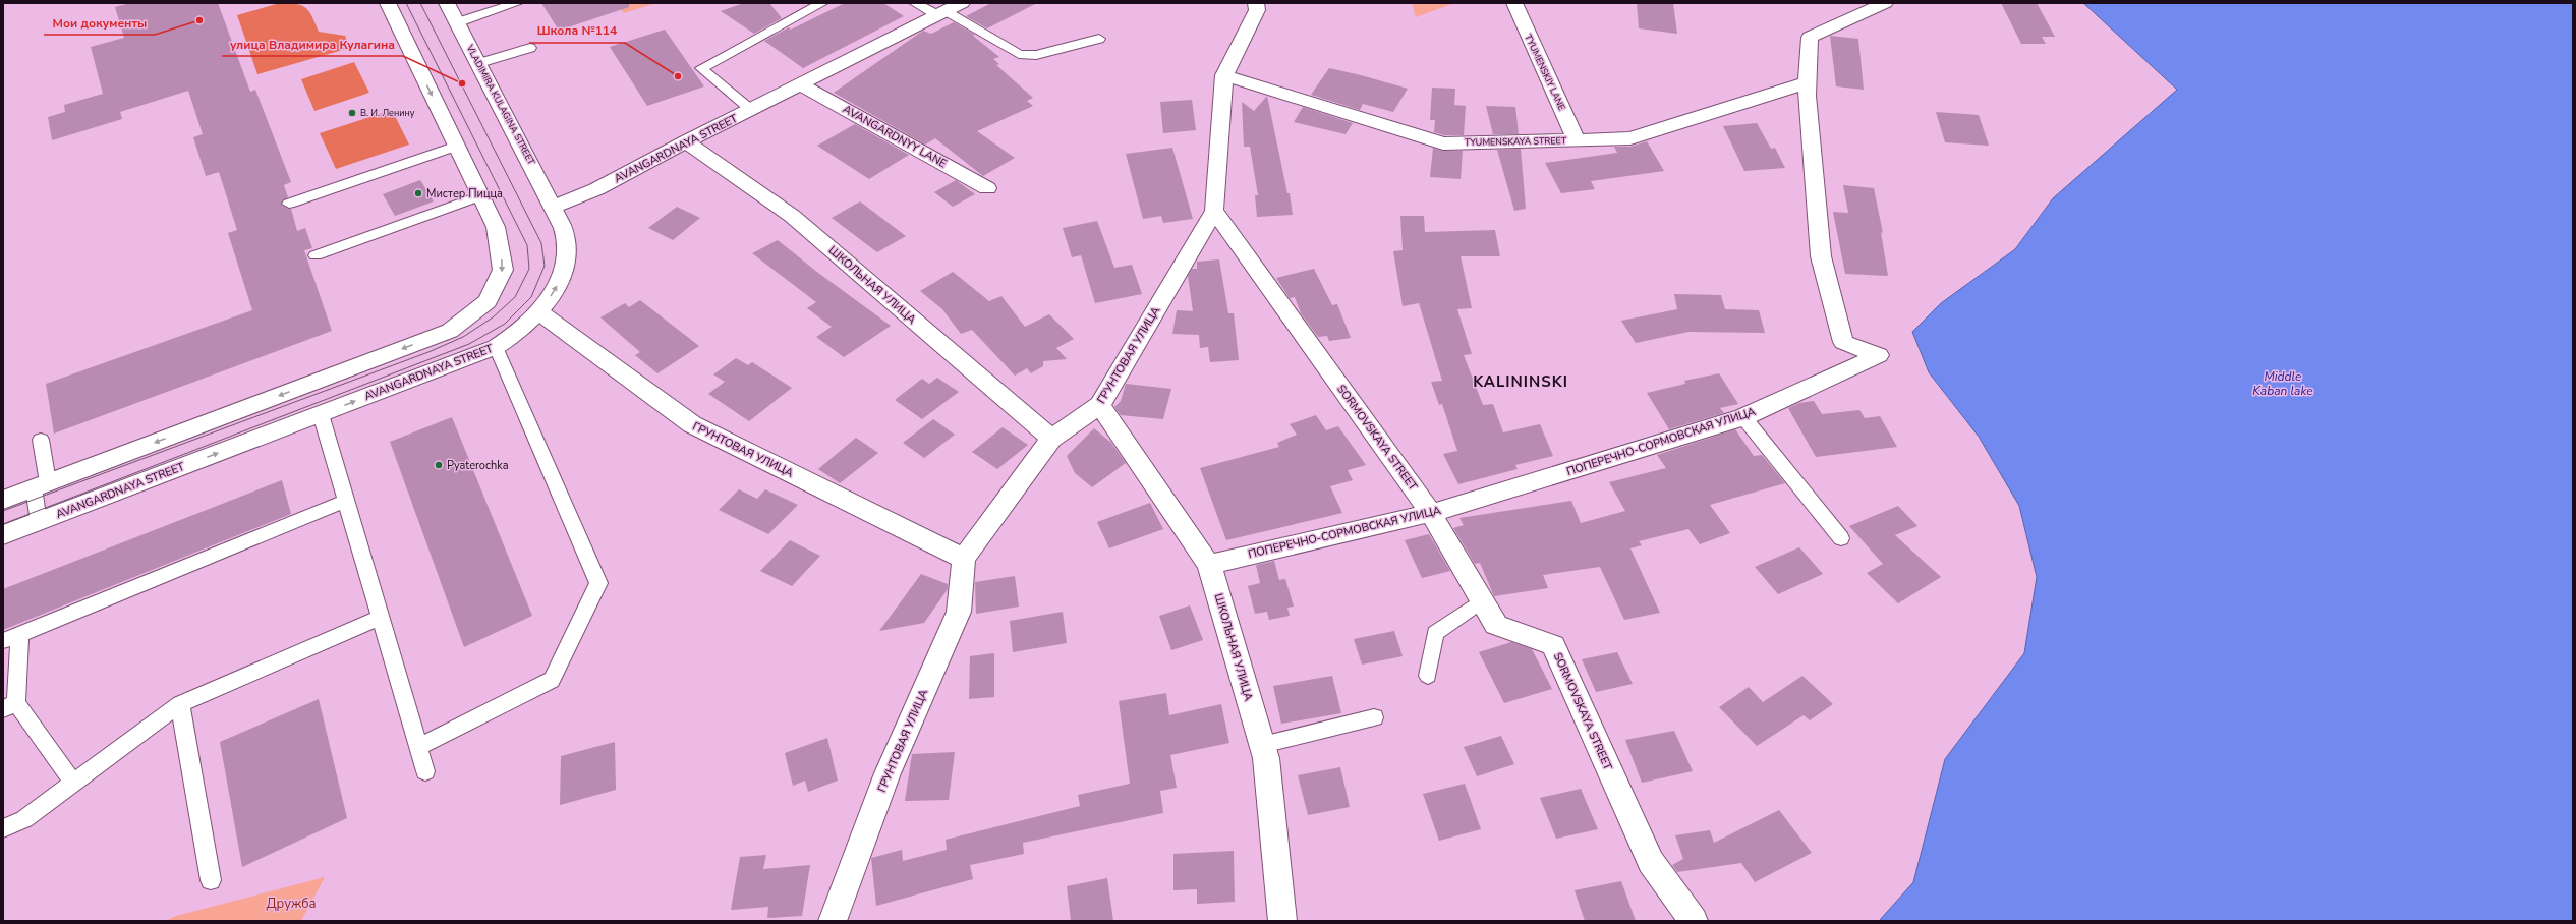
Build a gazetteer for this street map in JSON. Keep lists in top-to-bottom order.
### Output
{
  "streets": {
    "street": [
      "TYUMENSKIY LANE",
      "VLADIMIRA KULAGINA STREET",
      "AVANGARDNYY LANE",
      "TYUMENSKAYA STREET",
      "AVANGARDNAYA STREET",
      "ШКОЛЬНАЯ УЛИЦА",
      "ГРУНТОВАЯ УЛИЦА",
      "SORMOVSKAYA STREET",
      "ПОПЕРЕЧНО-СОРМОВСКАЯ УЛИЦА"
    ]
  },
  "crossings": [
    ["TYUMENSKIY LANE", "TYUMENSKAYA STREET"],
    ["VLADIMIRA KULAGINA STREET", "AVANGARDNAYA STREET"],
    ["AVANGARDNYY LANE", "AVANGARDNAYA STREET"],
    ["TYUMENSKAYA STREET", "ПОПЕРЕЧНО-СОРМОВСКАЯ УЛИЦА"],
    ["AVANGARDNAYA STREET", "ШКОЛЬНАЯ УЛИЦА"],
    ["AVANGARDNAYA STREET", "ГРУНТОВАЯ УЛИЦА"],
    ["ШКОЛЬНАЯ УЛИЦА", "ГРУНТОВАЯ УЛИЦА"],
    ["ШКОЛЬНАЯ УЛИЦА", "ПОПЕРЕЧНО-СОРМОВСКАЯ УЛИЦА"],
    ["ГРУНТОВАЯ УЛИЦА", "SORMOVSKAYA STREET"],
    ["SORMOVSKAYA STREET", "ПОПЕРЕЧНО-СОРМОВСКАЯ УЛИЦА"]
  ],
  "one_way": ["AVANGARDNAYA STREET"],
  "districts": ["KALININSKI"],
  "water": ["Middle Kaban lake"],
  "parks": ["Дружба"],
  "places": [
    "Мои документы",
    "Школа №114",
    "улица Владимира Кулагина",
    "В. И. Ленину",
    "Мистер Пицца",
    "Pyaterochka"
  ]
}
